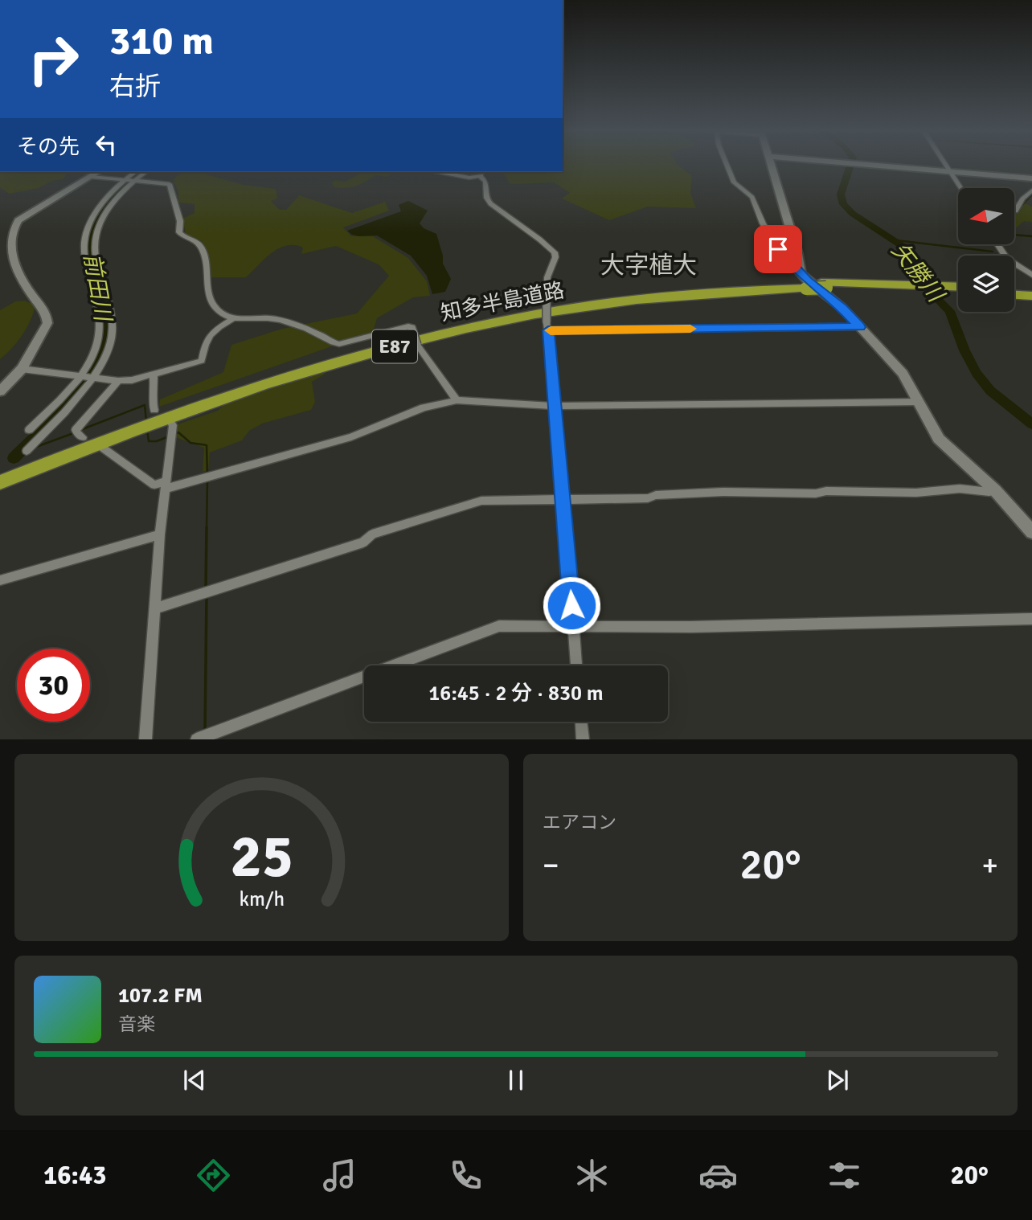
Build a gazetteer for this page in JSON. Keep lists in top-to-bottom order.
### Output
{
  "streets": {
    "highway": ["知多半島道路", "E87"]
  },
  "districts": ["大字植大"],
  "water": ["矢勝川", "前田川"],
  "north": "left",
  "page": {
    "turn": ["310 m", "右折"],
    "then": "その先",
    "limit": "30",
    "trip": "16:45 · 2 分 · 830 m",
    "tile": "エアコン",
    "heat": ["−", "20°", "+"],
    "song": ["107.2 FM", "音楽"],
    "tabs": ["16:43", "20°"],
    "gauge": ["25", "km/h"]
  }
}
